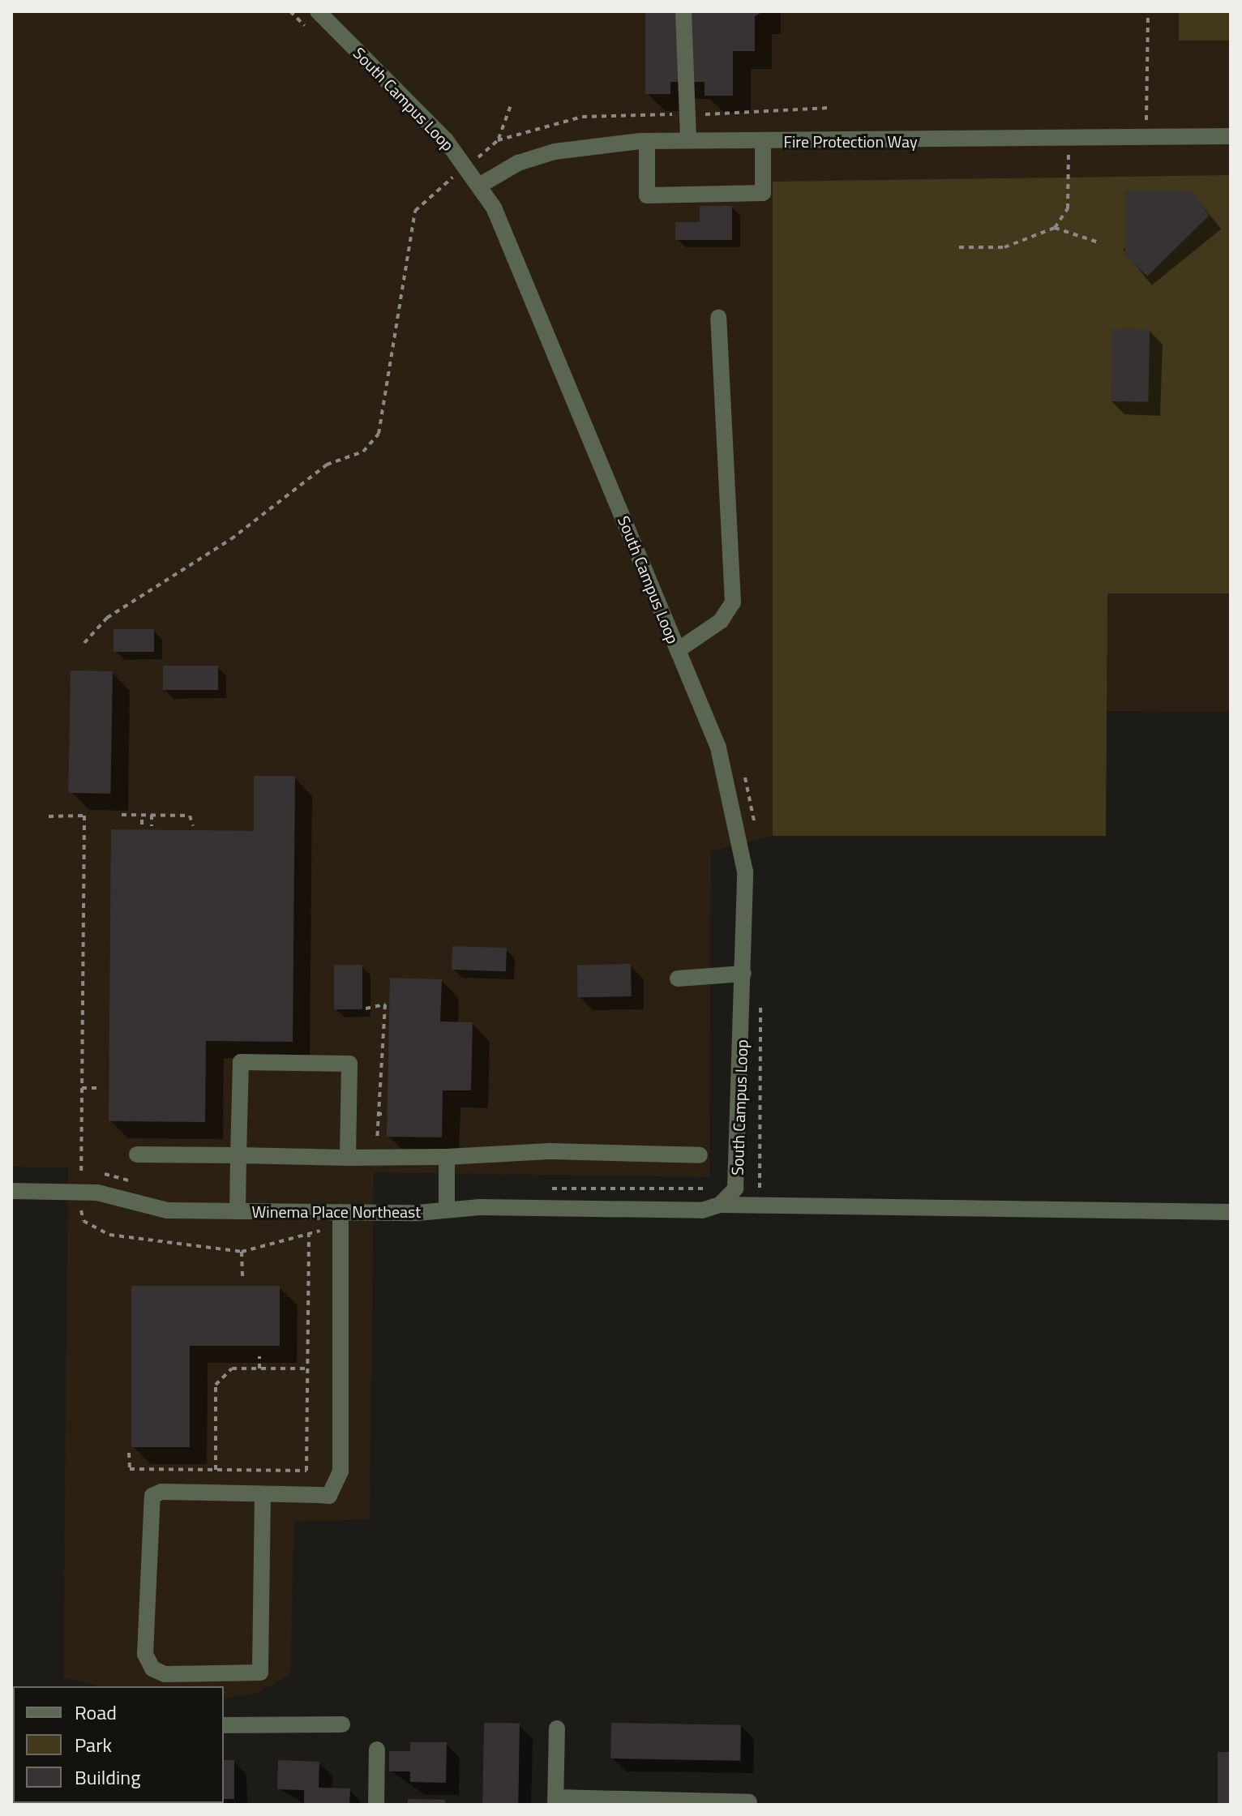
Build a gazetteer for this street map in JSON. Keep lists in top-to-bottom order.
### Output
{
  "streets": {
    "street": ["South Campus Loop", "Fire Protection Way", "Winema Place Northeast"]
  },
  "crossings": [
    ["South Campus Loop", "Fire Protection Way"],
    ["South Campus Loop", "Winema Place Northeast"]
  ],
  "legend": ["Road", "Park", "Building"]
}
